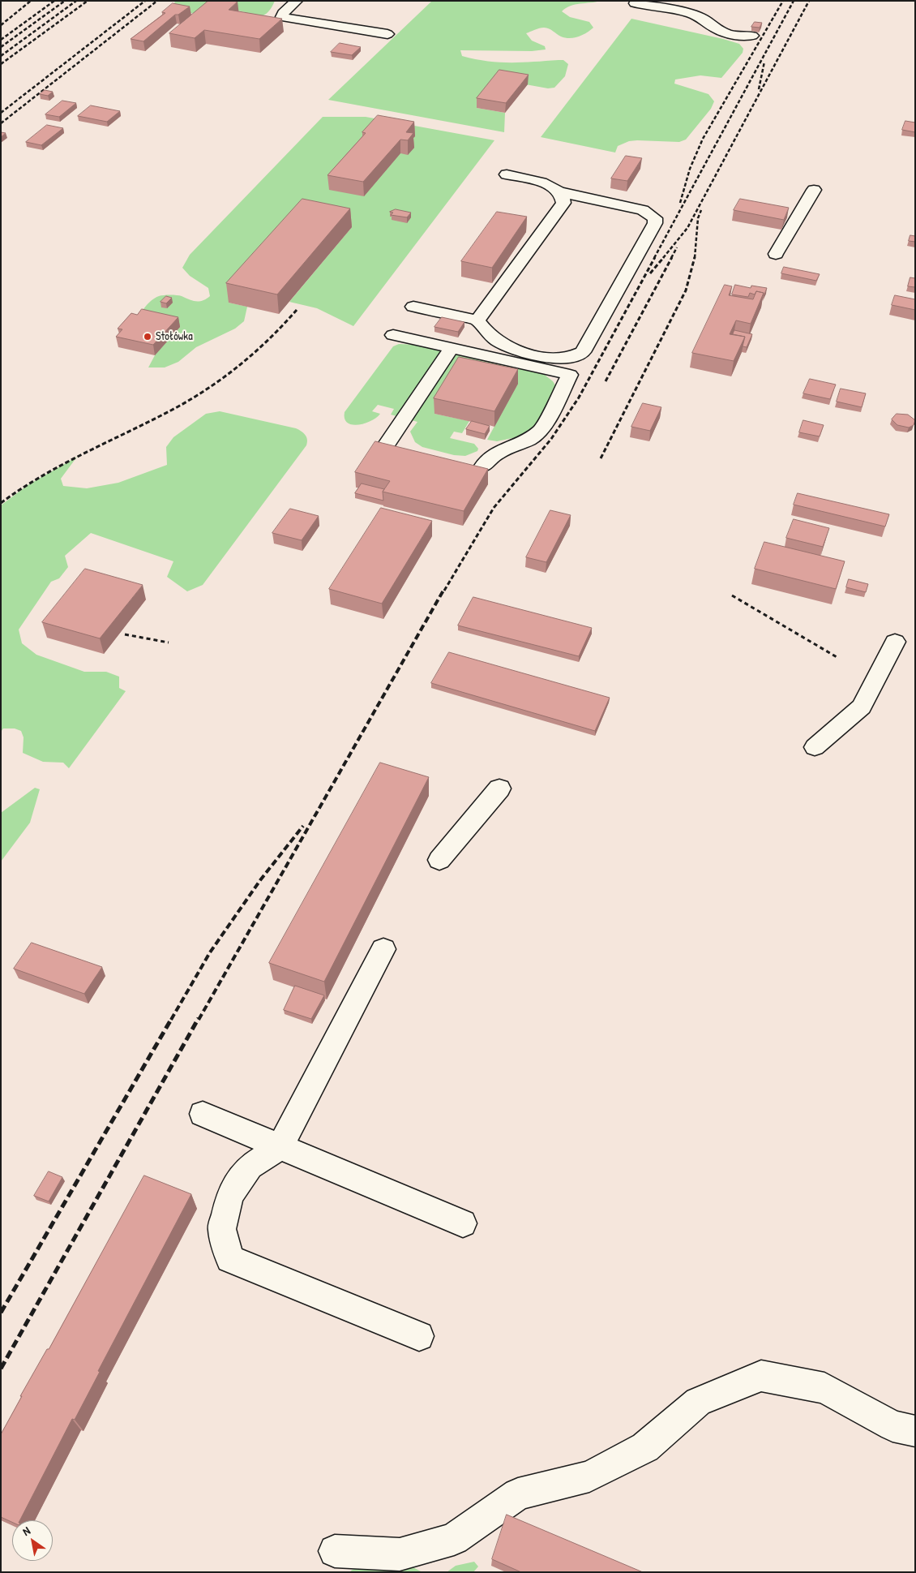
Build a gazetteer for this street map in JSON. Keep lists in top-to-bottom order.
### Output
{
  "places": ["Stołówka"],
  "north": "top left"
}
